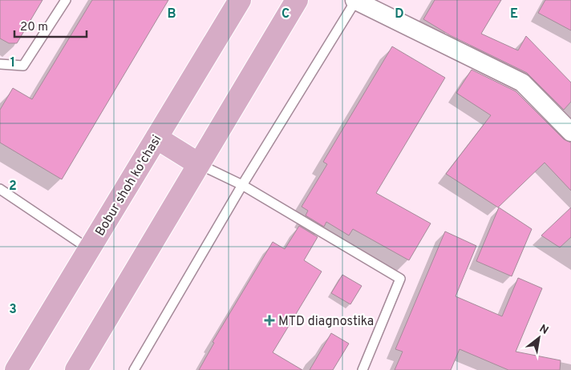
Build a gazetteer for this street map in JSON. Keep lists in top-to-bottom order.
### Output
{
  "streets": {
    "main road": ["Bobur shoh ko'chasi"]
  },
  "places": {
    "health": ["MTD diagnostika"]
  },
  "scale_bar": "20 m",
  "north": "top right",
  "grid": {
    "columns": [
      "B",
      "C",
      "D",
      "E"
    ],
    "rows": ["1", "2", "3"]
  }
}
